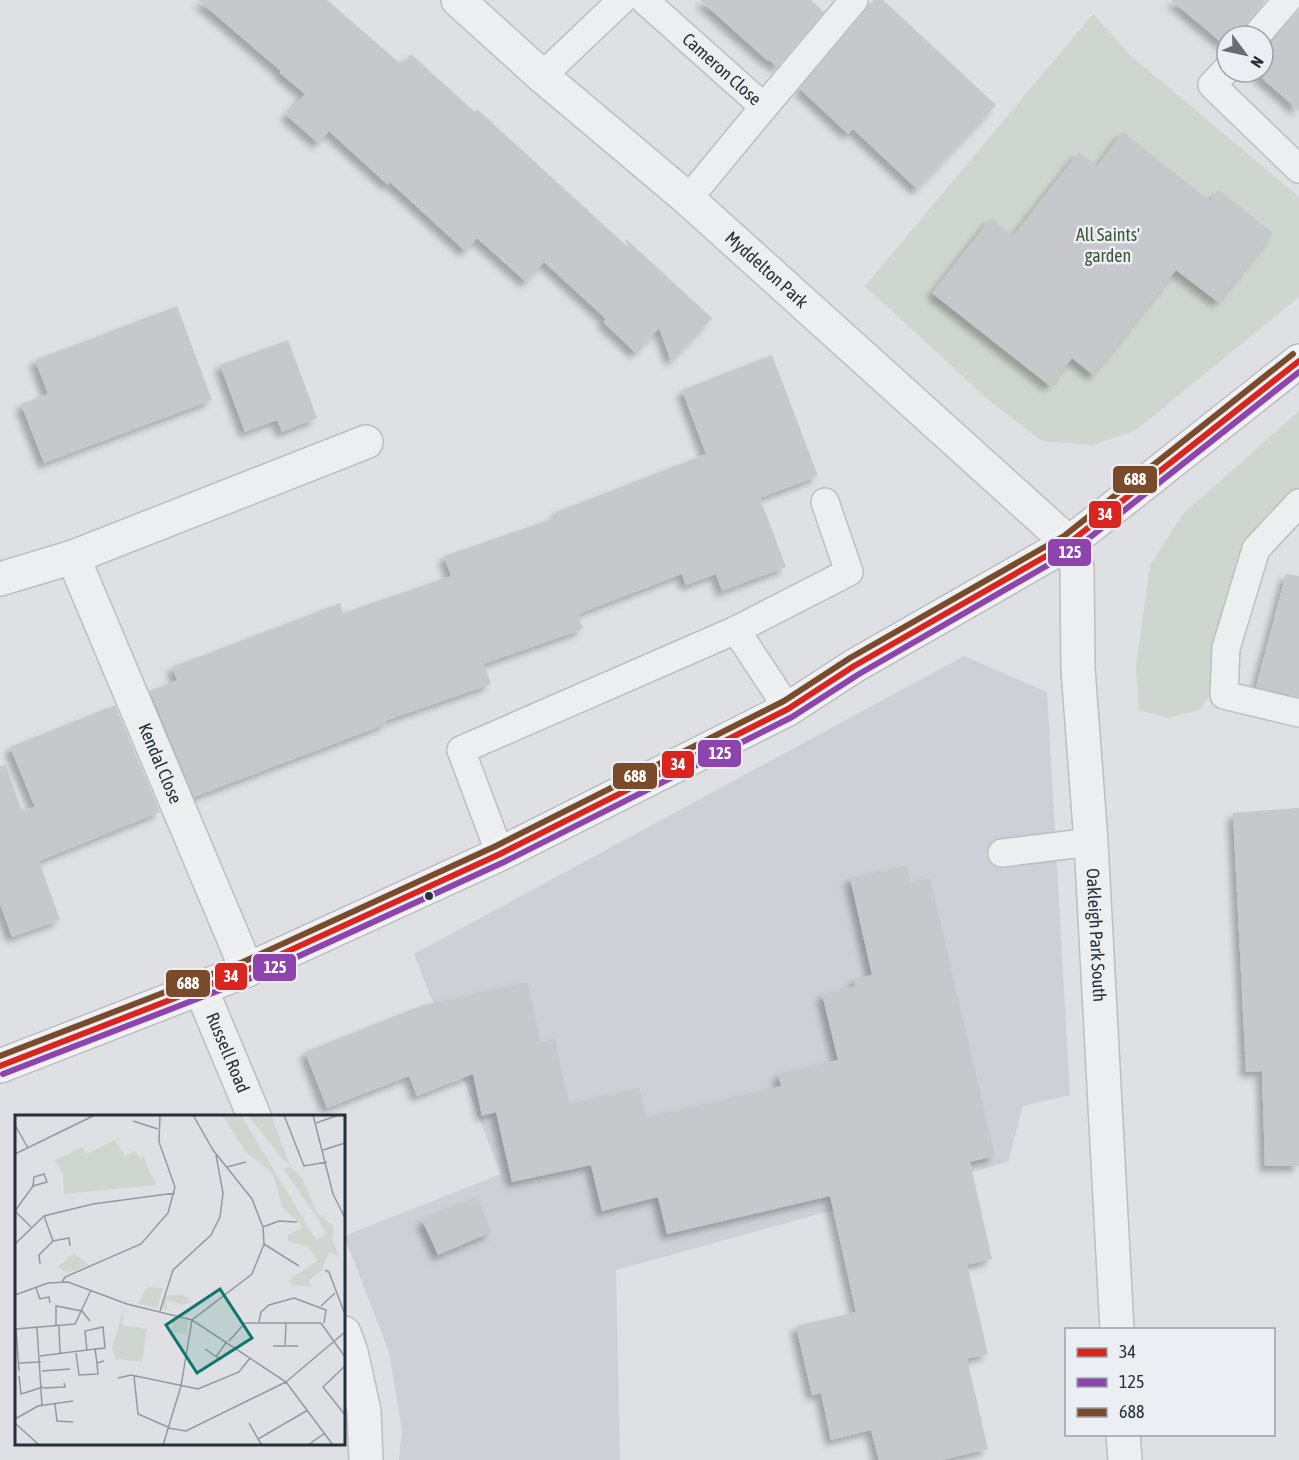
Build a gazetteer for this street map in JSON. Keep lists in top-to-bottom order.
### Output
{
  "streets": {
    "street": [
      "Myddelton Park",
      "Kendal Close",
      "Oakleigh Park South",
      "Russell Road"
    ],
    "lane": ["Cameron Close"]
  },
  "crossings": [
    ["Cameron Close", "Myddelton Park"],
    ["Myddelton Park", "Oakleigh Park South"]
  ],
  "parks": ["All Saints' garden"],
  "lines": ["transit line 688", "transit line 34", "transit line 125"],
  "legend": ["34", "125", "688"],
  "north": "bottom right"
}
